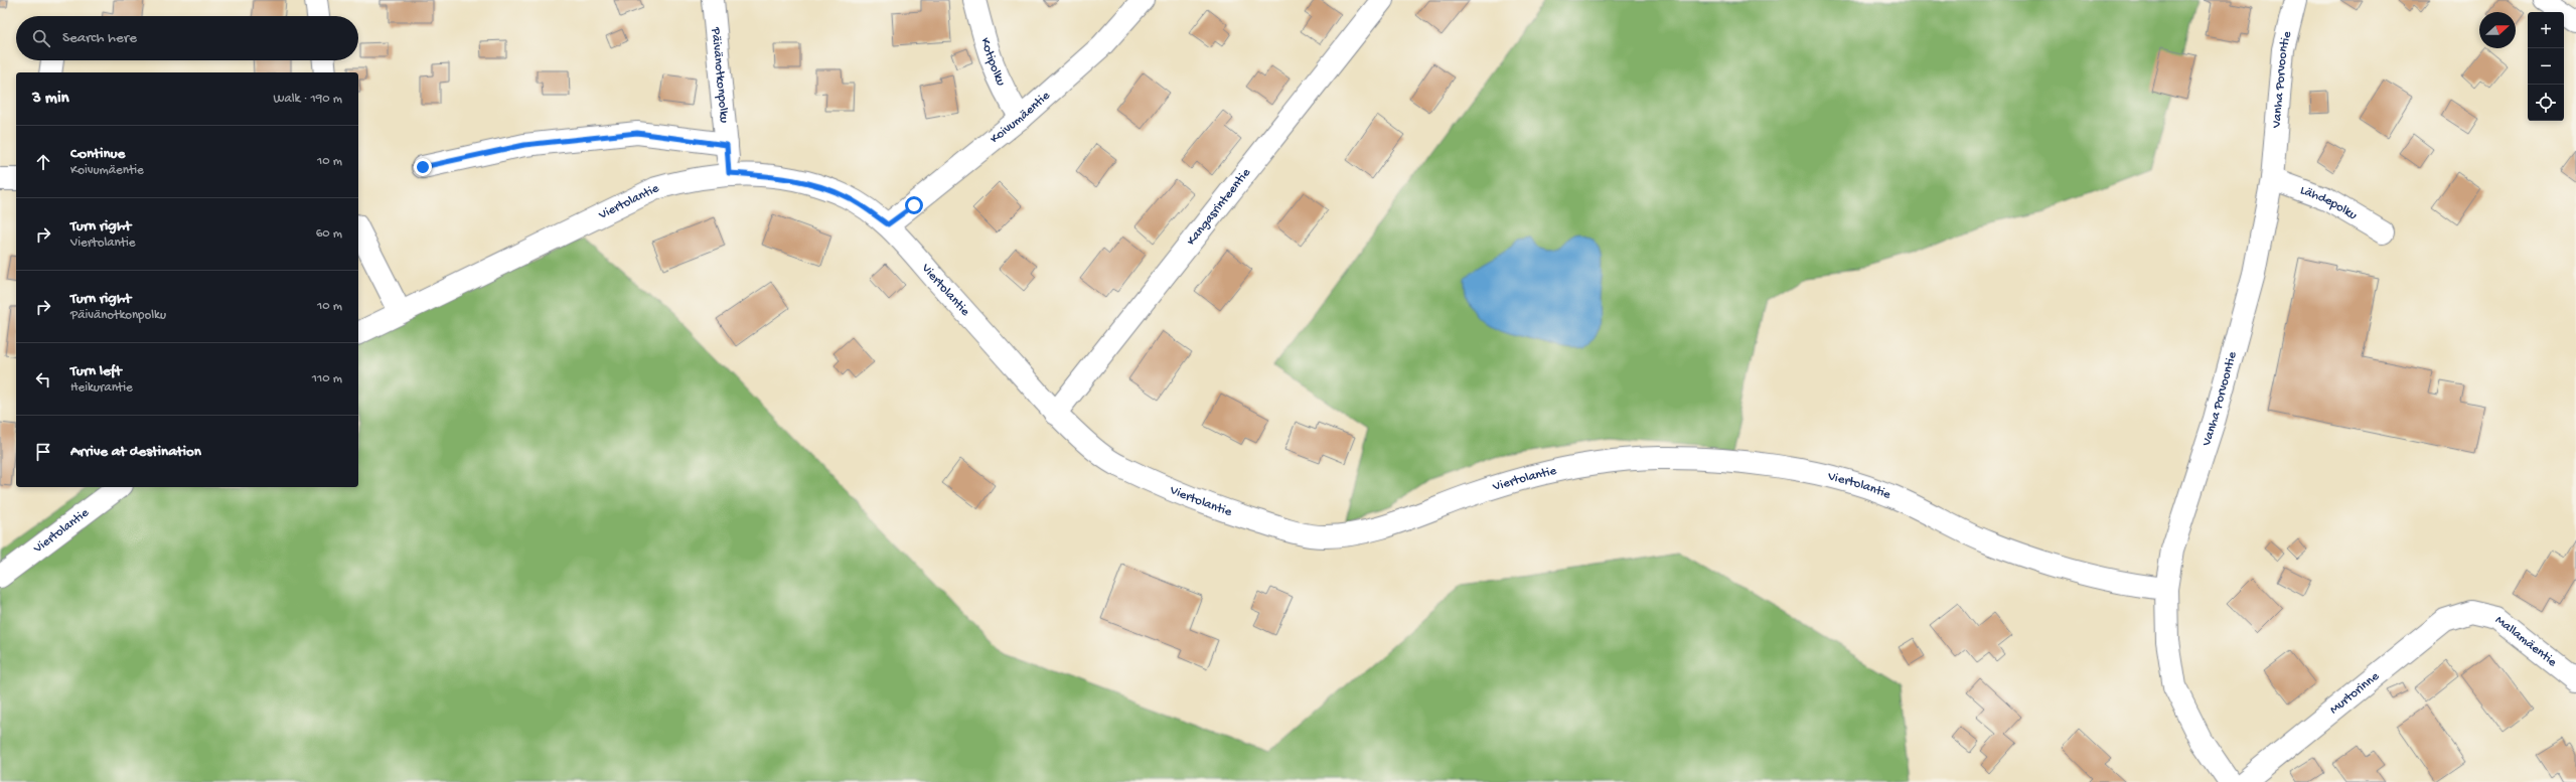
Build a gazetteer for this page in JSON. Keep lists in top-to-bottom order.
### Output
{
  "streets": {
    "street": [
      "Kotipolku",
      "Päivänotkonpolku",
      "Vanha Porvoontie",
      "Koivumäentie",
      "Viertolantie",
      "Lähdepolku",
      "Kangasrinteentie",
      "Mallamäentie",
      "Murtorinne"
    ]
  },
  "crossings": [
    ["Kotipolku", "Koivumäentie"],
    ["Päivänotkonpolku", "Viertolantie"],
    ["Vanha Porvoontie", "Viertolantie"],
    ["Vanha Porvoontie", "Lähdepolku"],
    ["Koivumäentie", "Viertolantie"],
    ["Viertolantie", "Kangasrinteentie"],
    ["Mallamäentie", "Murtorinne"]
  ],
  "north": "right",
  "page": {
    "map_buttons": ["+", "−"],
    "search": "Search here",
    "heading": ["3 min", "Walk · 190 m"],
    "list": [
      ["Continue", "Koivumäentie", "10 m"],
      ["Turn right", "Viertolantie", "60 m"],
      ["Turn right", "Päivänotkonpolku", "10 m"],
      ["Turn left", "Heikurantie", "110 m"],
      "Arrive at destination"
    ]
  }
}
